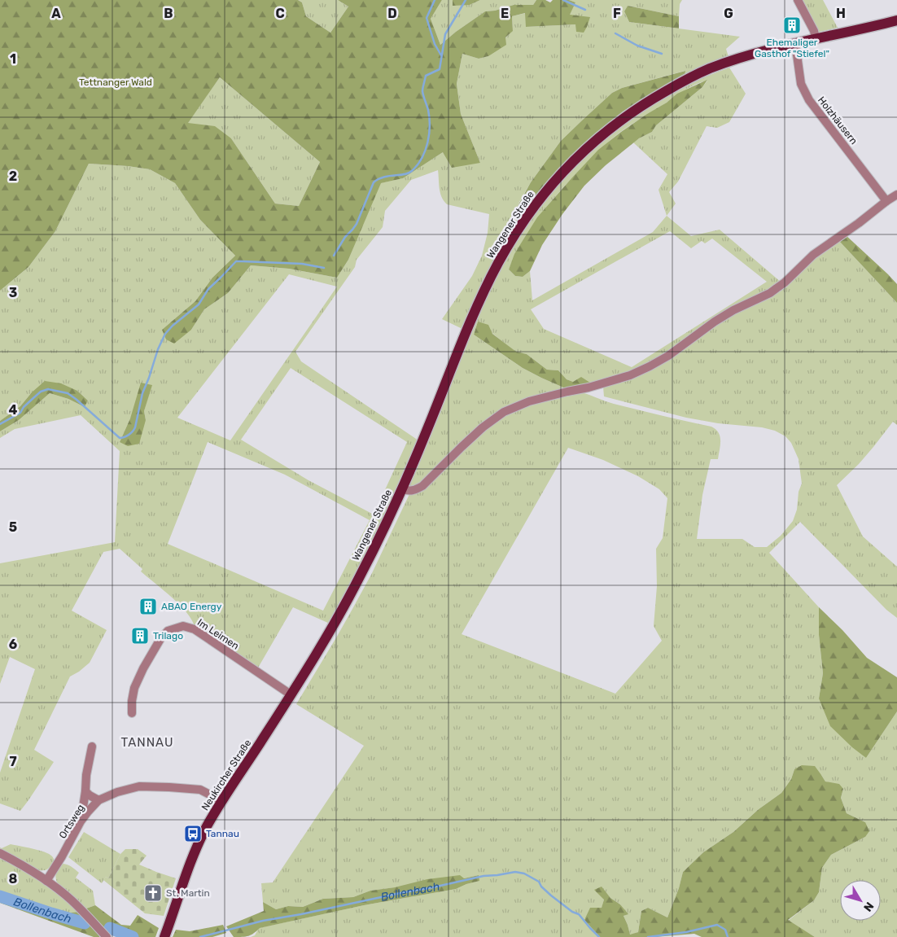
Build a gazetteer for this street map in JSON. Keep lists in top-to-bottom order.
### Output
{
  "streets": {
    "main road": ["Wangener Straße", "Neukircher Straße"],
    "street": ["Holzhäusern", "Im Leimen", "Ortsweg"]
  },
  "crossings": [
    ["Holzhäusern", "Wangener Straße"],
    ["Wangener Straße", "Neukircher Straße"],
    ["Im Leimen", "Neukircher Straße"],
    ["Neukircher Straße", "Ortsweg"]
  ],
  "districts": ["TANNAU"],
  "water": ["Bollenbach"],
  "parks": ["Tettnanger Wald"],
  "places": {
    "building": ["Ehemaliger Gasthof \"Stiefel\"", "ABAO Energy", "Trilago"],
    "bus stop": ["Tannau"],
    "church": ["St. Martin"]
  },
  "north": "bottom right",
  "grid": {
    "columns": [
      "A",
      "B",
      "C",
      "D",
      "E",
      "F",
      "G",
      "H"
    ],
    "rows": [
      "1",
      "2",
      "3",
      "4",
      "5",
      "6",
      "7",
      "8"
    ]
  }
}
